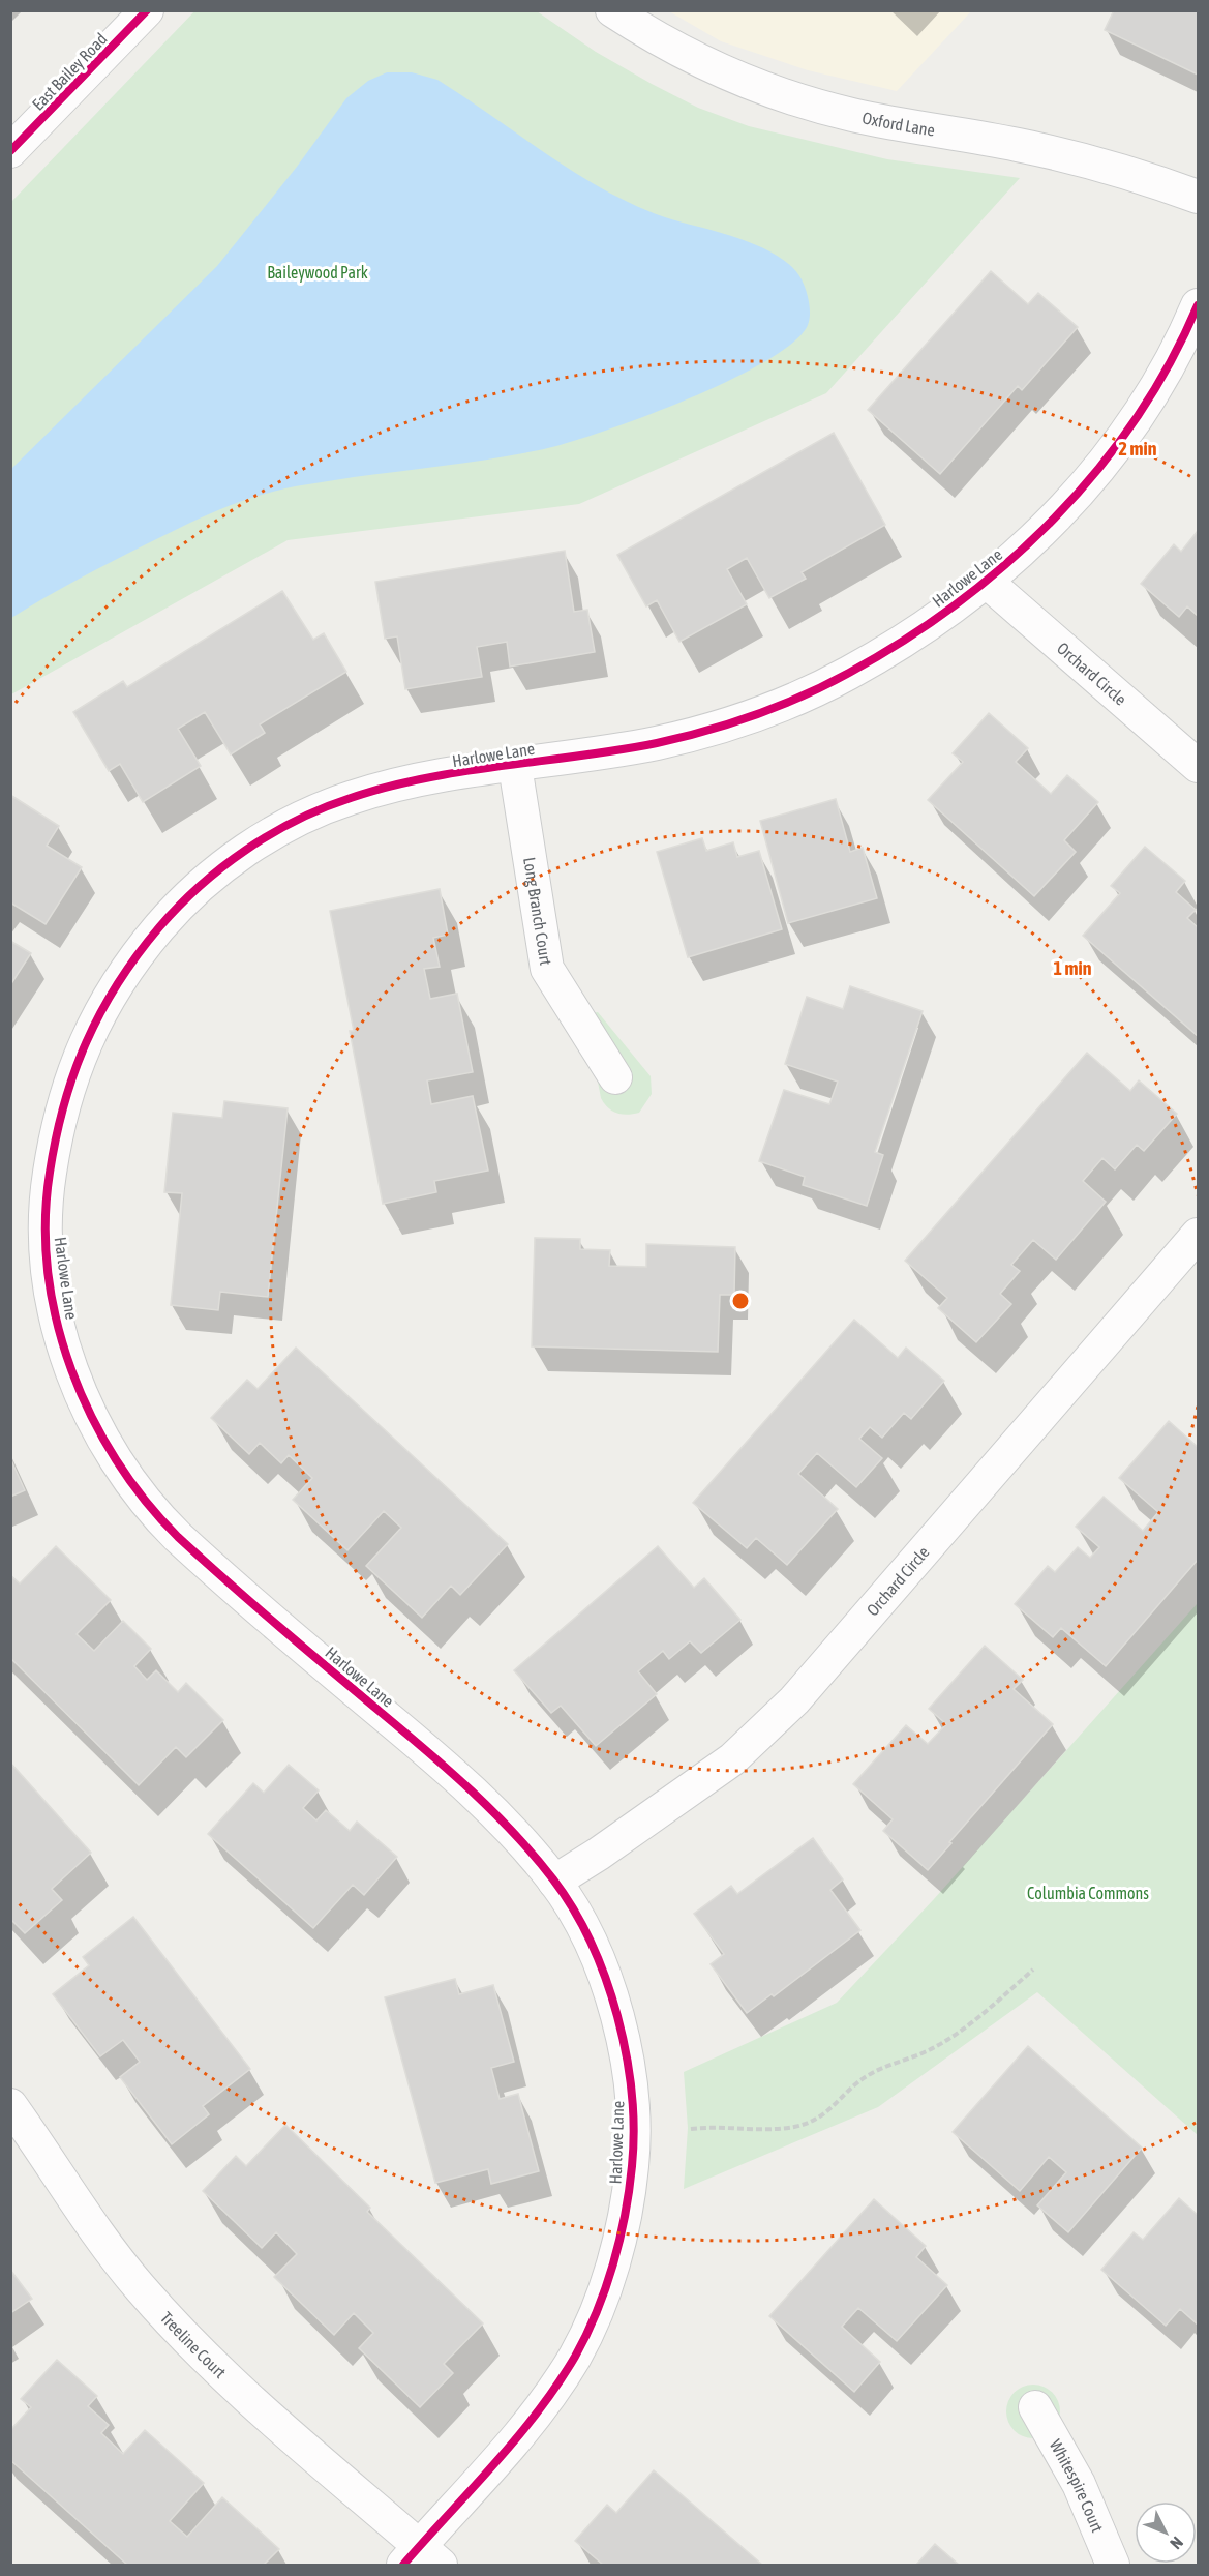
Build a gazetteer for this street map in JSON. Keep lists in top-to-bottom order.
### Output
{
  "streets": {
    "street": [
      "East Bailey Road",
      "Oxford Lane",
      "Harlowe Lane",
      "Orchard Circle",
      "Long Branch Court",
      "Treeline Court",
      "Whitespire Court"
    ]
  },
  "crossings": [
    ["Harlowe Lane", "Orchard Circle"],
    ["Harlowe Lane", "Long Branch Court"],
    ["Harlowe Lane", "Treeline Court"]
  ],
  "parks": ["Baileywood Park", "Columbia Commons"],
  "north": "bottom right",
  "rings": ["2 min", "1 min"]
}
